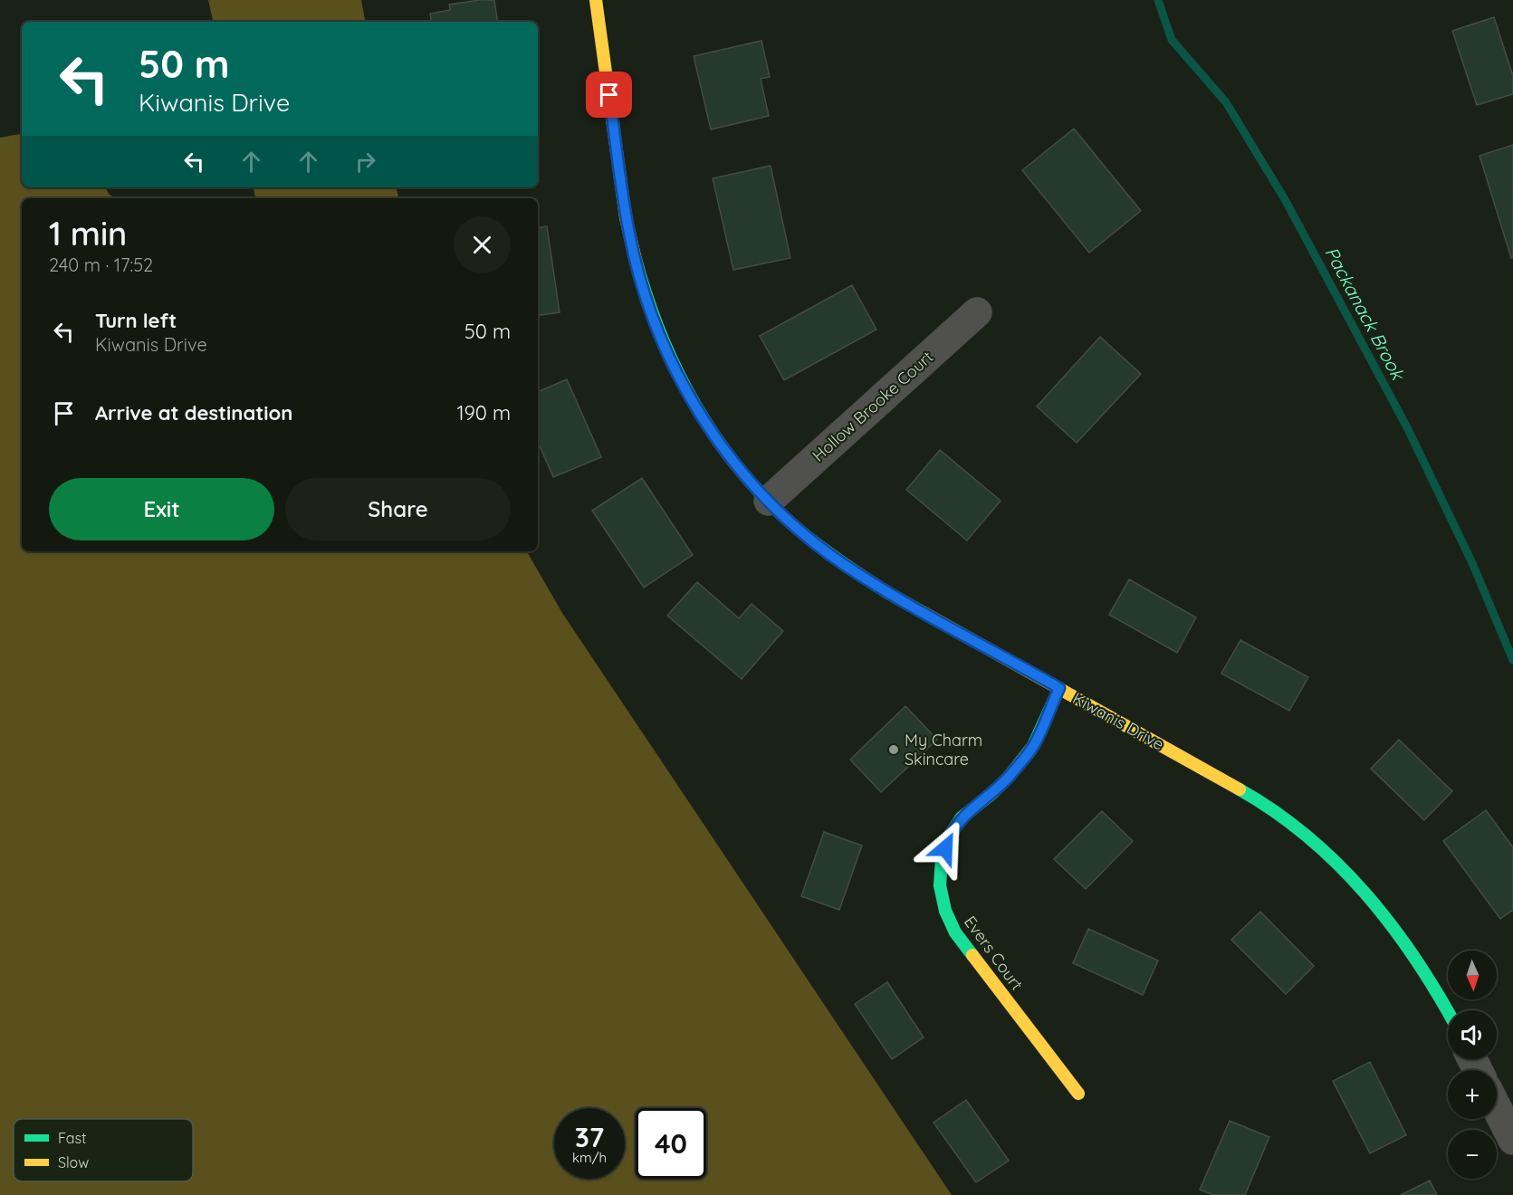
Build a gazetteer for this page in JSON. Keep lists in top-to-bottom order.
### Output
{
  "streets": {
    "street": ["Hollow Brooke Court", "Kiwanis Drive", "Evers Court"]
  },
  "crossings": [
    ["Hollow Brooke Court", "Kiwanis Drive"],
    ["Kiwanis Drive", "Evers Court"]
  ],
  "water": ["Packanack Brook"],
  "places": ["My Charm Skincare"],
  "legend": ["Fast", "Slow"],
  "north": "bottom",
  "page": {
    "turn": ["50 m", "Kiwanis Drive"],
    "heading": ["1 min", "240 m · 17:52"],
    "list": [
      {
        "name": "Turn left",
        "note": "Kiwanis Drive",
        "value": "50 m"
      },
      {
        "name": "Arrive at destination",
        "value": "190 m"
      }
    ],
    "buttons": ["Exit", "Share"],
    "map_buttons": ["+", "−"],
    "speed": "37 km/h",
    "limit": "40"
  }
}
